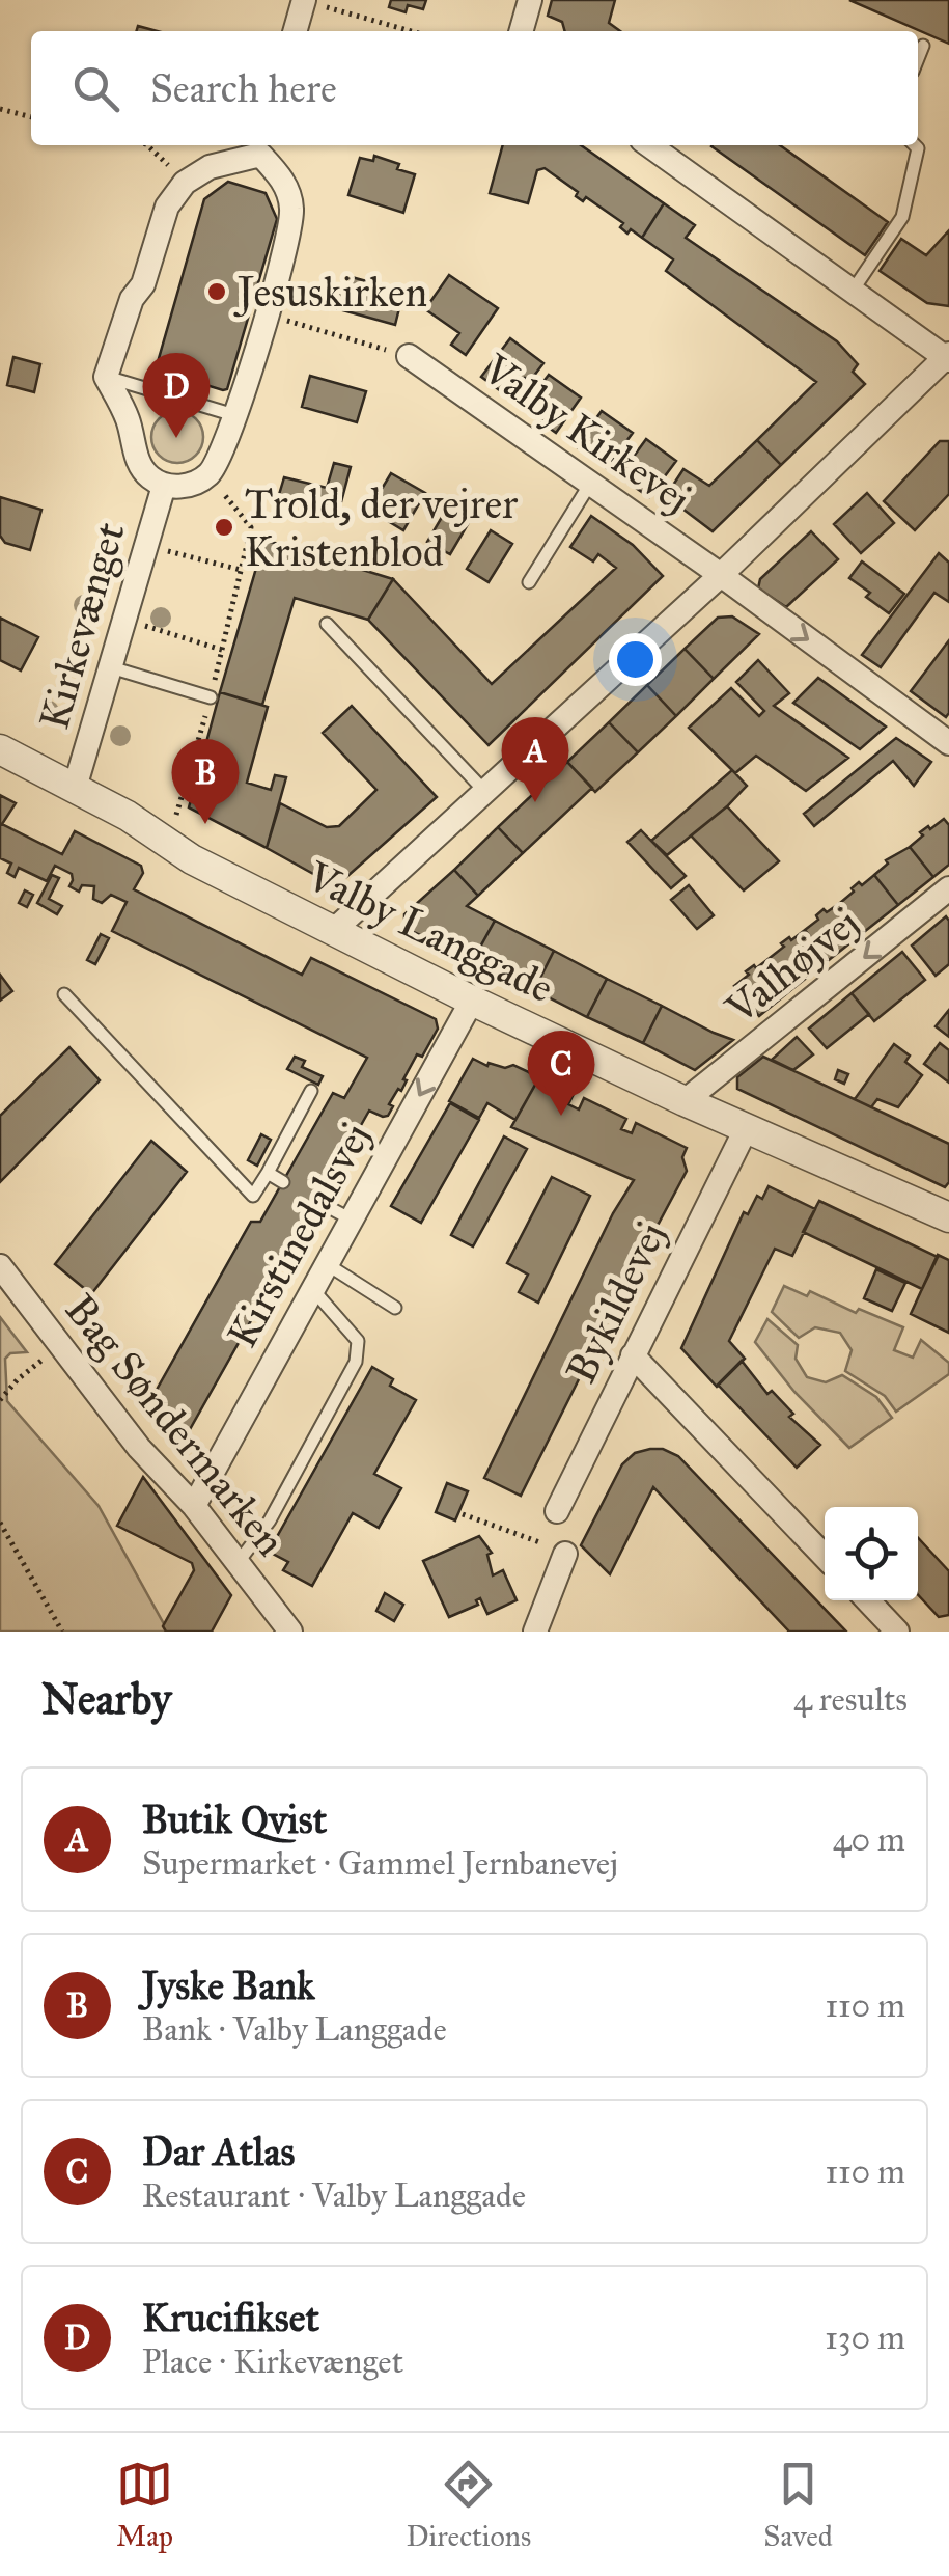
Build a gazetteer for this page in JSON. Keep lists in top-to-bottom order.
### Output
{
  "streets": {
    "street": [
      "Valby Kirkevej",
      "Kirkevænget",
      "Valby Langgade",
      "Valhøjvej",
      "Kirstinedalsvej",
      "Bykildevej",
      "Bag Søndermarken"
    ]
  },
  "crossings": [
    ["Kirkevænget", "Valby Langgade"],
    ["Valby Langgade", "Valhøjvej"],
    ["Valby Langgade", "Kirstinedalsvej"],
    ["Valby Langgade", "Bykildevej"],
    ["Kirstinedalsvej", "Bag Søndermarken"]
  ],
  "one_way": ["Valhøjvej", "Kirstinedalsvej"],
  "places": ["Jesuskirken", "Trold, der vejrer Kristenblod"],
  "page": {
    "search": "Search here",
    "pins": [
      "D",
      "A",
      "B",
      "C"
    ],
    "heading": ["Nearby", "4 results"],
    "list": [
      {
        "mark": "A",
        "name": "Butik Qvist",
        "note": "Supermarket · Gammel Jernbanevej",
        "value": "40 m"
      },
      {
        "mark": "B",
        "name": "Jyske Bank",
        "note": "Bank · Valby Langgade",
        "value": "110 m"
      },
      {
        "mark": "C",
        "name": "Dar Atlas",
        "note": "Restaurant · Valby Langgade",
        "value": "110 m"
      },
      {
        "mark": "D",
        "name": "Krucifikset",
        "note": "Place · Kirkevænget",
        "value": "130 m"
      }
    ],
    "nav": ["Map", "Directions", "Saved"]
  }
}
